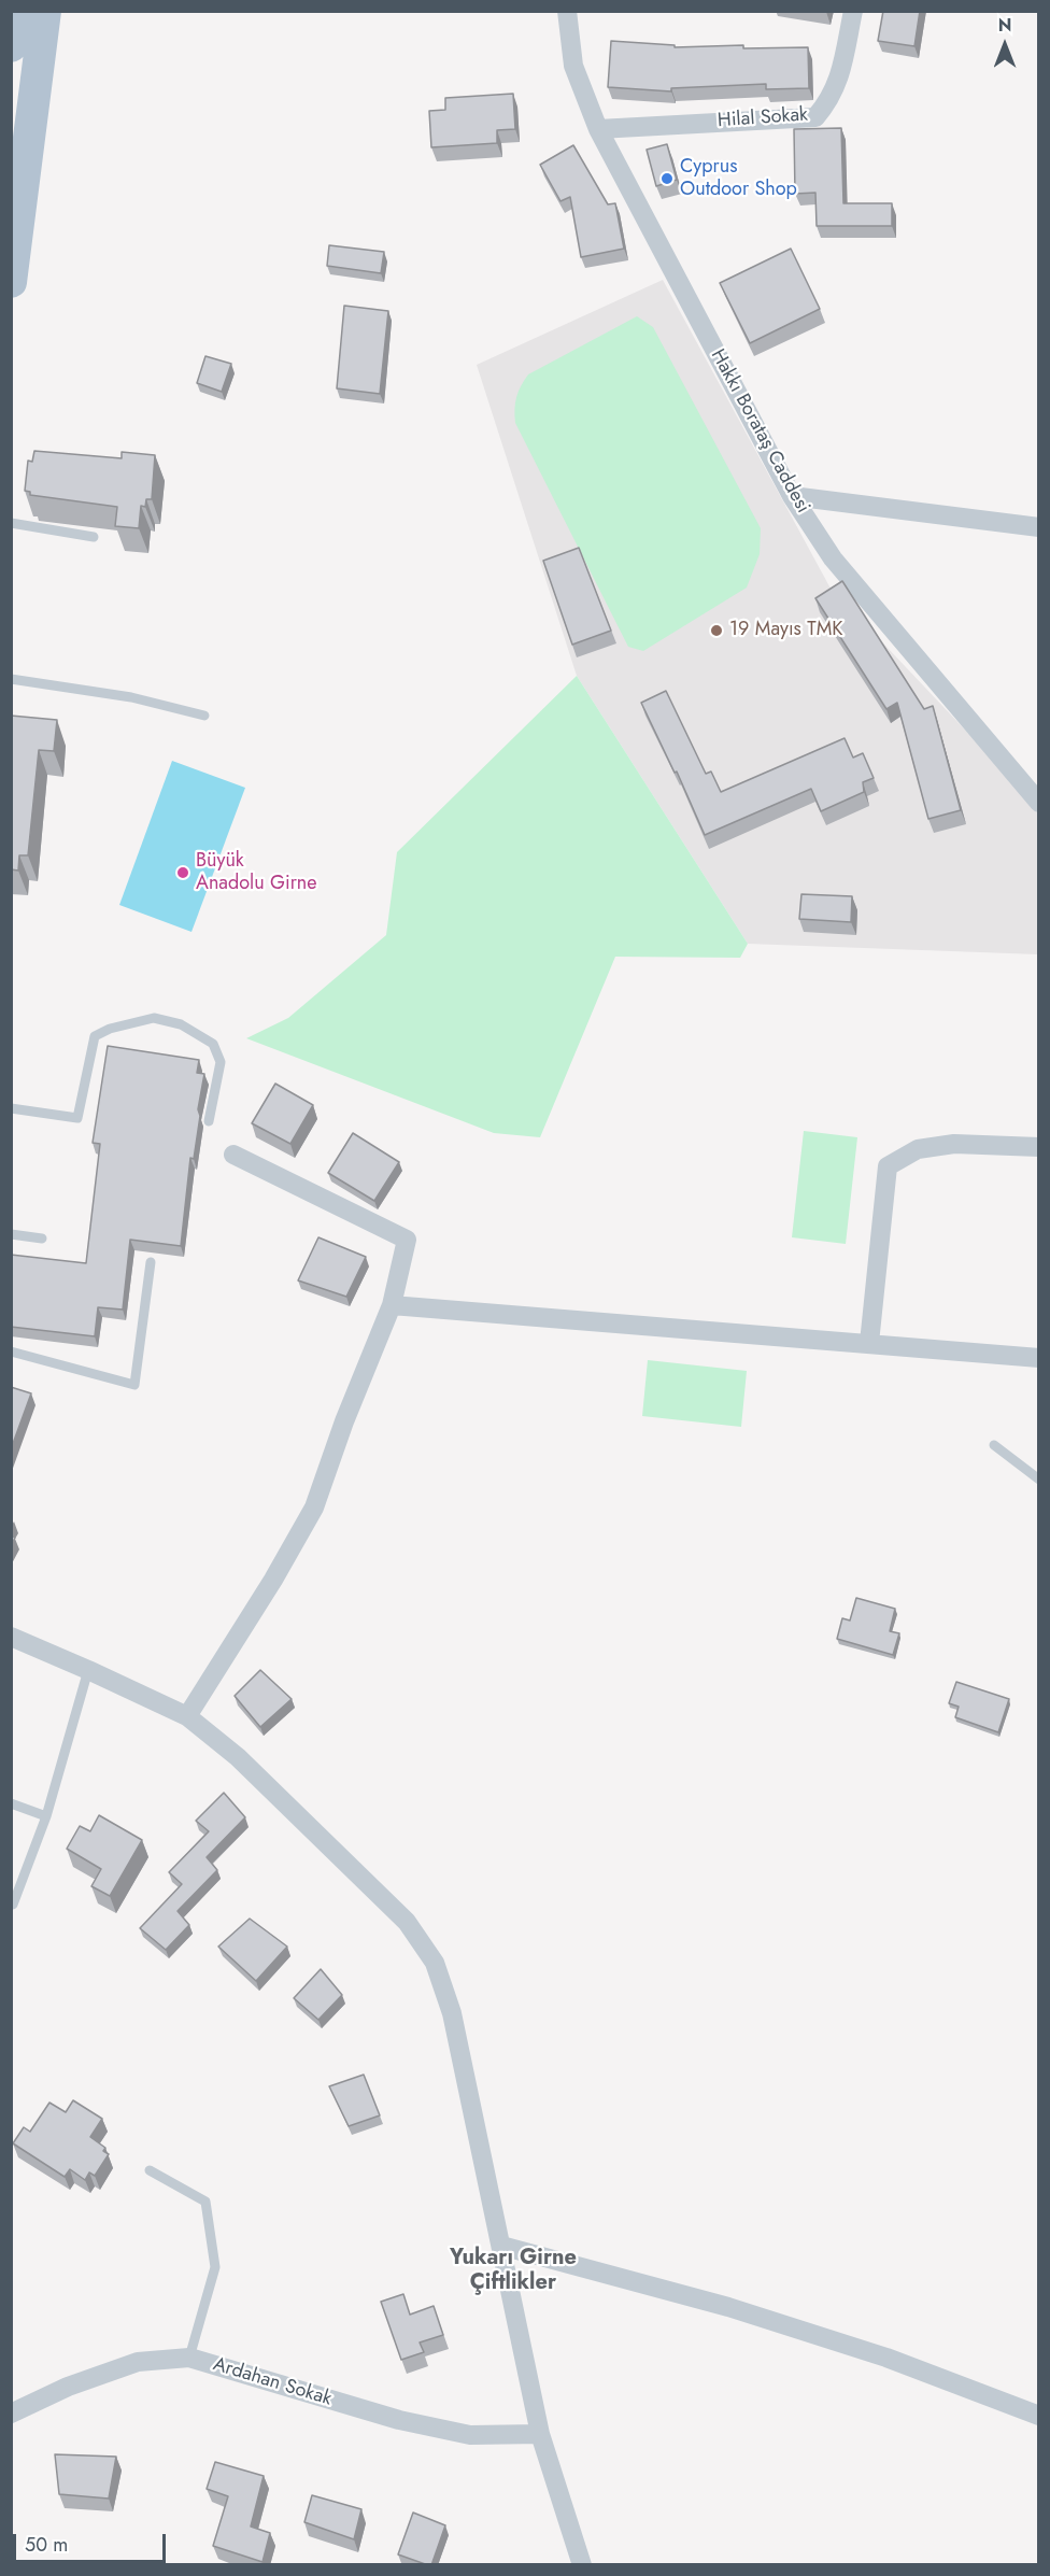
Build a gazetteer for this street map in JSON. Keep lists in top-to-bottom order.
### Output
{
  "streets": {
    "street": ["Hilal Sokak", "Hakkı Borataş Caddesi", "Ardahan Sokak"]
  },
  "crossings": [
    ["Hilal Sokak", "Hakkı Borataş Caddesi"]
  ],
  "districts": ["Yukarı Girne Çiftlikler"],
  "places": ["Cyprus Outdoor Shop", "19 Mayıs TMK", "Büyük Anadolu Girne"],
  "scale_bar": "50 m",
  "north": "top"
}
